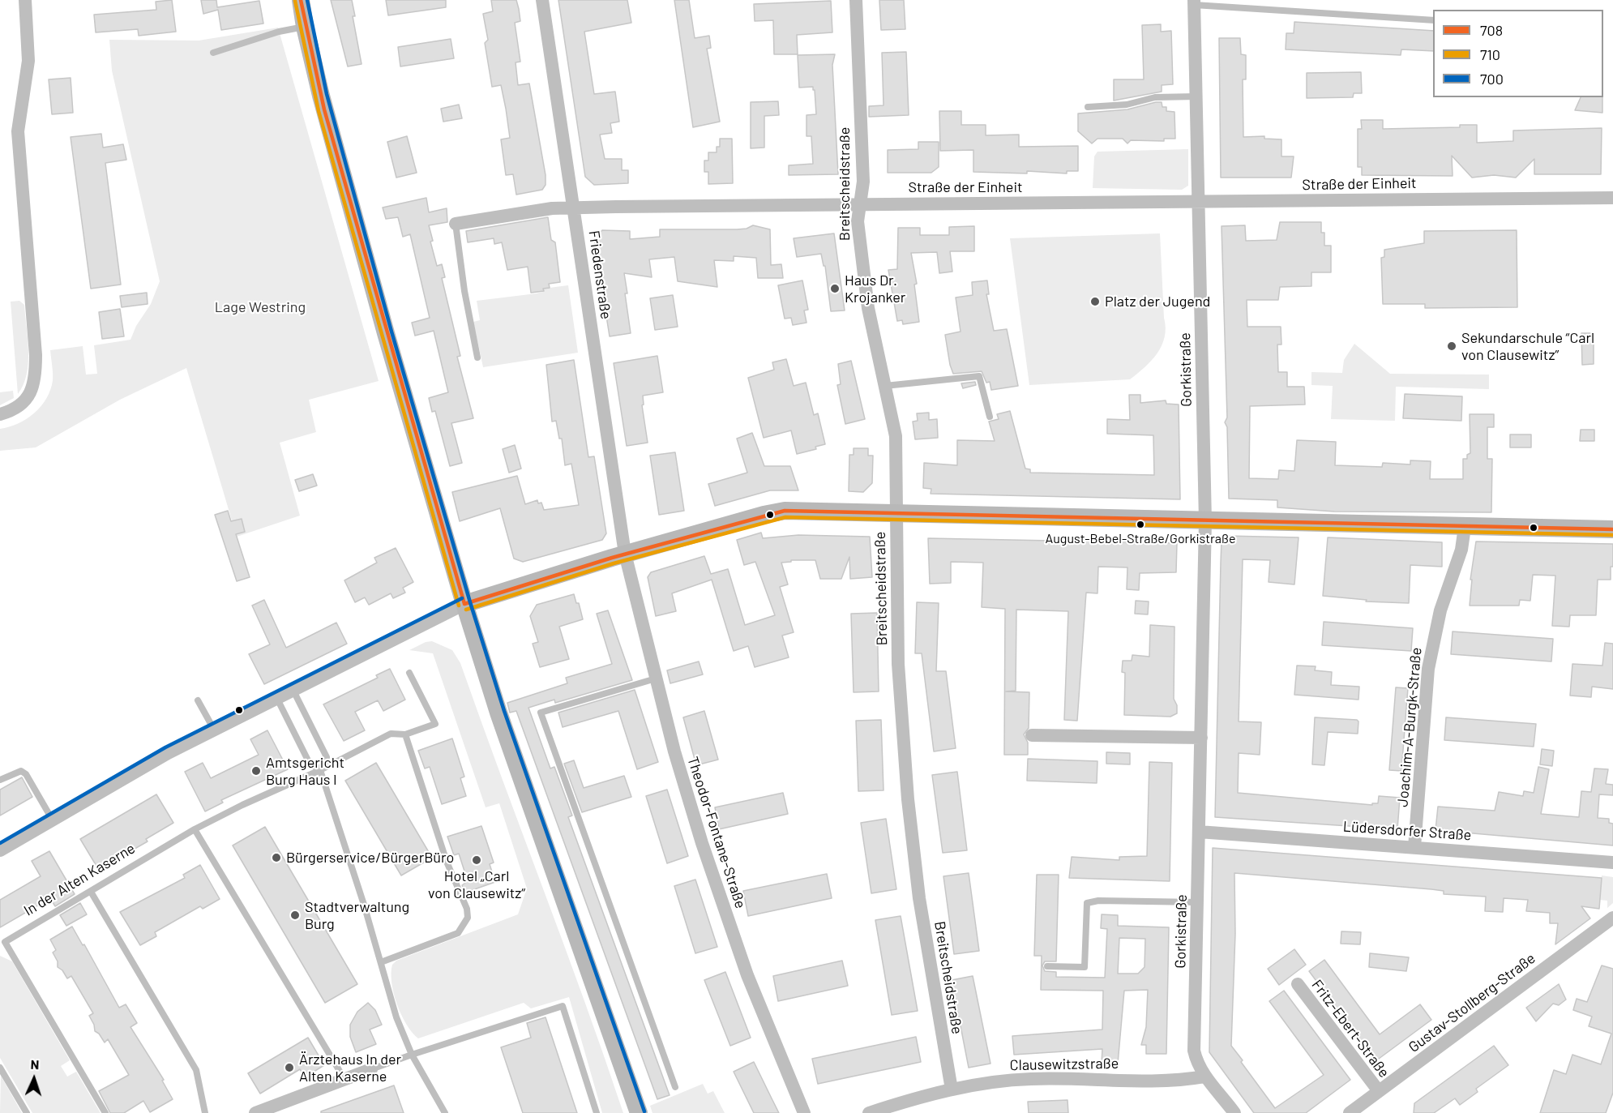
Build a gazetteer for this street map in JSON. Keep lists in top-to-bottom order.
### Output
{
  "streets": {
    "street": [
      "Breitscheidstraße",
      "Straße der Einheit",
      "Friedenstraße",
      "Gorkistraße",
      "Joachim-A-Burgk-Straße",
      "Lüdersdorfer Straße",
      "Theodor-Fontane-Straße",
      "Gustav-Stollberg-Straße",
      "Fritz-Ebert-Straße",
      "Clausewitzstraße"
    ],
    "lane": ["In der Alten Kaserne"]
  },
  "crossings": [
    ["Breitscheidstraße", "Straße der Einheit"],
    ["Breitscheidstraße", "Clausewitzstraße"],
    ["Straße der Einheit", "Friedenstraße"],
    ["Straße der Einheit", "Gorkistraße"],
    ["Friedenstraße", "Theodor-Fontane-Straße"],
    ["Gorkistraße", "Lüdersdorfer Straße"],
    ["Gorkistraße", "Clausewitzstraße"],
    ["Joachim-A-Burgk-Straße", "Lüdersdorfer Straße"],
    ["Gustav-Stollberg-Straße", "Fritz-Ebert-Straße"]
  ],
  "parks": ["Lage Westring"],
  "places": [
    "Haus Dr. Krojanker",
    "Platz der Jugend",
    "Sekundarschule “Carl von Clausewitz”",
    "August-Bebel-Straße/Gorkistraße",
    "Amtsgericht Burg Haus I",
    "Bürgerservice/BürgerBüro",
    "Hotel „Carl von Clausewitz“",
    "Stadtverwaltung Burg",
    "Ärztehaus In der Alten Kaserne"
  ],
  "lines": ["transit line 708", "transit line 700", "transit line 710"],
  "legend": ["708", "710", "700"],
  "north": "top"
}
